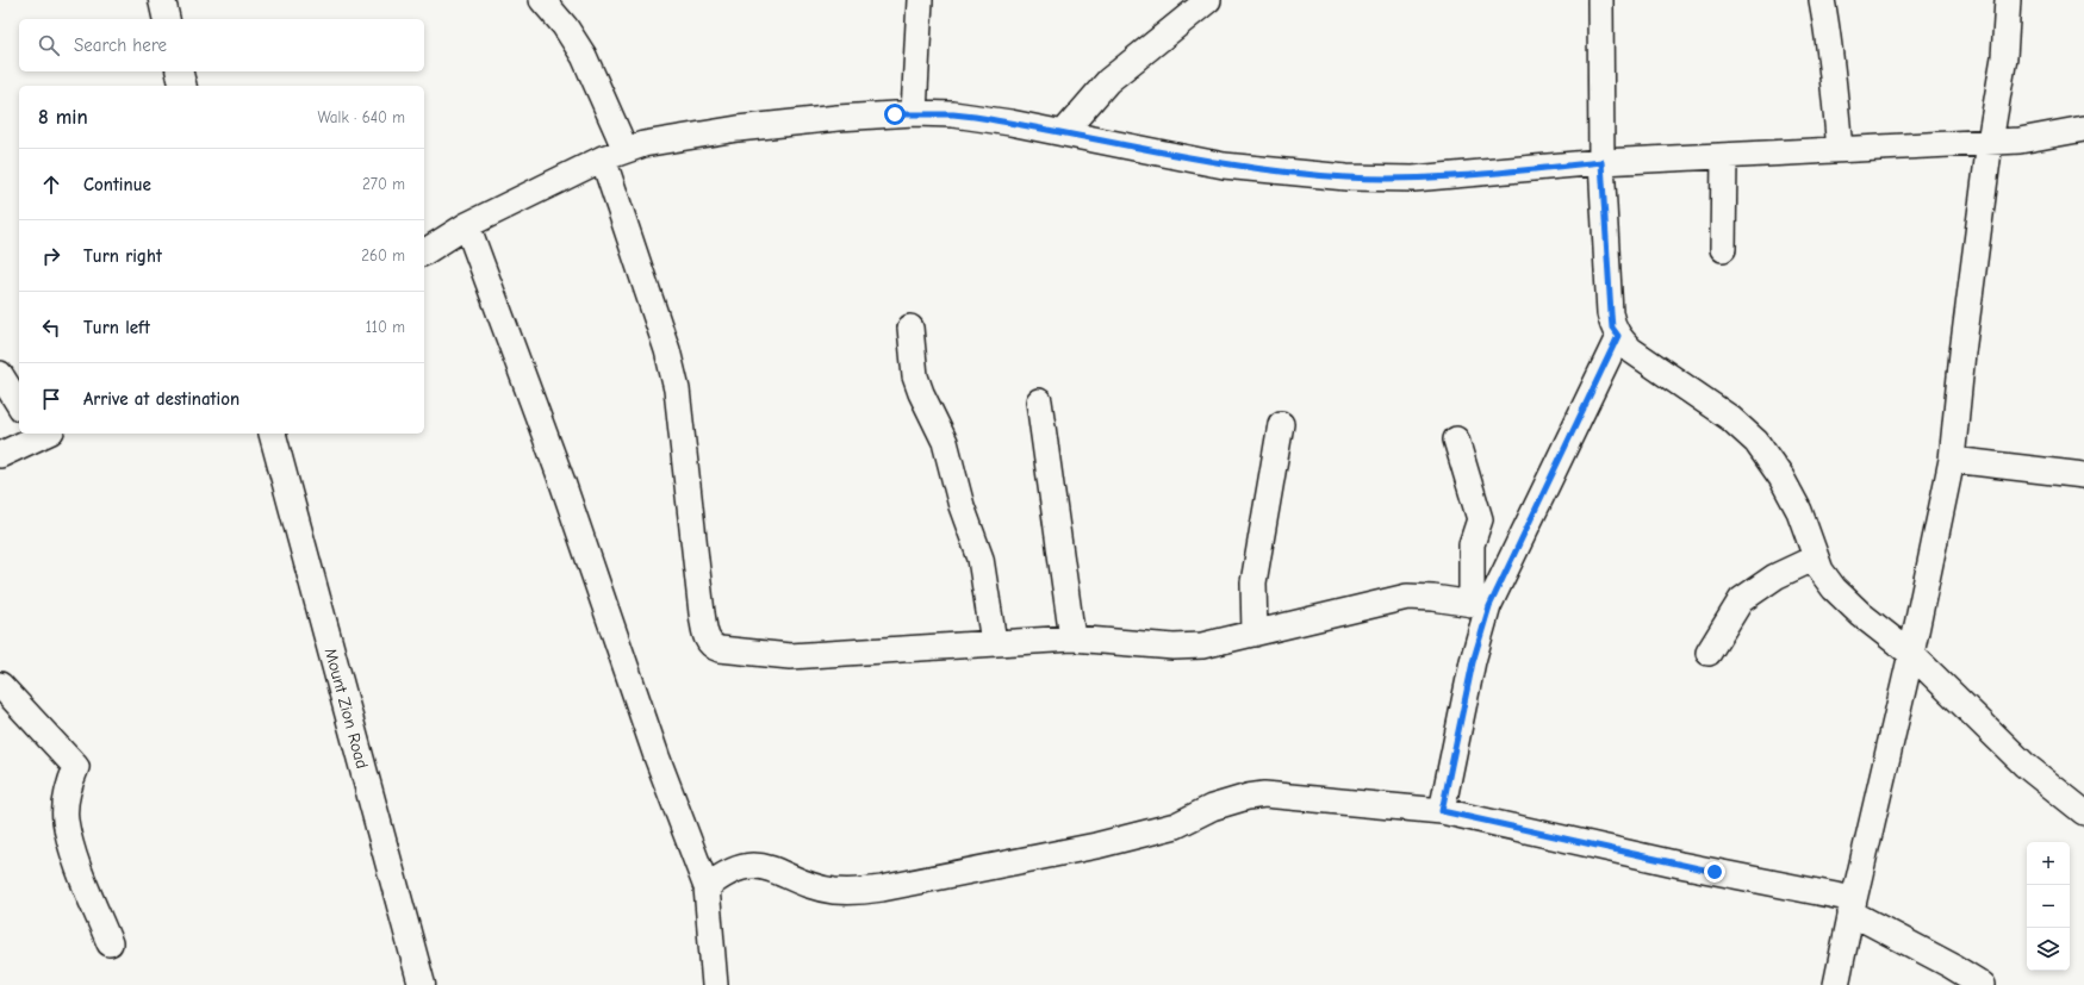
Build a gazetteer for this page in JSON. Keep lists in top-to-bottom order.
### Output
{
  "streets": {
    "main road": ["Mount Zion Road"]
  },
  "page": {
    "search": "Search here",
    "heading": ["8 min", "Walk · 640 m"],
    "list": [
      ["Continue", "270 m"],
      ["Turn right", "260 m"],
      ["Turn left", "110 m"],
      "Arrive at destination"
    ],
    "map_buttons": ["+", "−"]
  }
}
